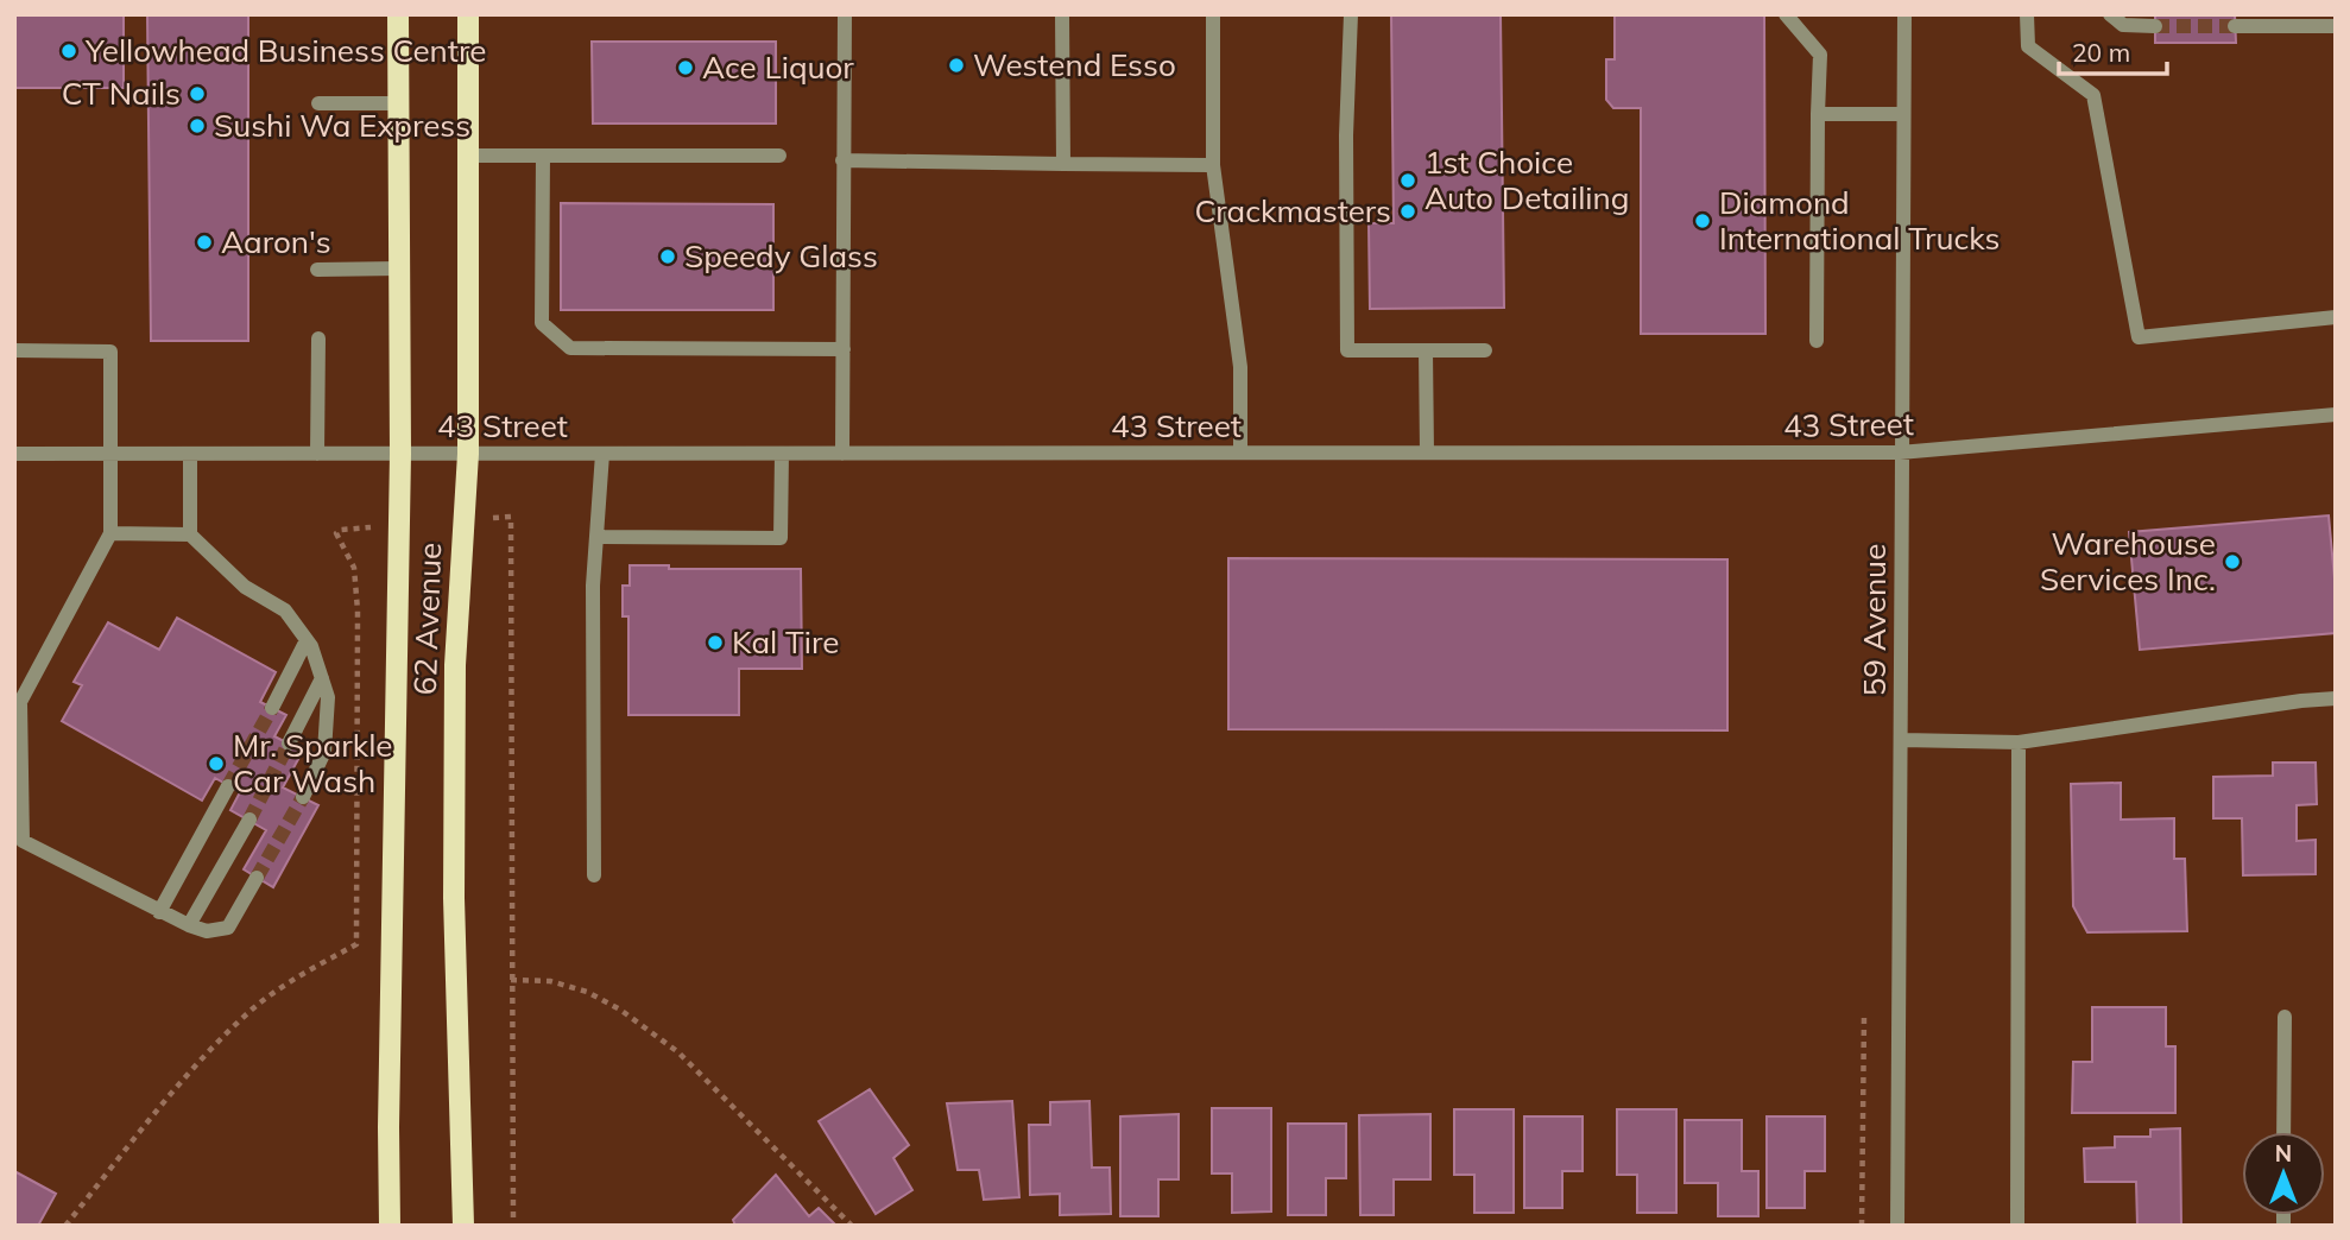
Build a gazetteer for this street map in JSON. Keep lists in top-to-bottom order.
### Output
{
  "streets": {
    "main road": ["62 Avenue"],
    "street": ["43 Street", "59 Avenue"]
  },
  "crossings": [
    ["43 Street", "62 Avenue"],
    ["43 Street", "59 Avenue"]
  ],
  "places": [
    "Yellowhead Business Centre",
    "Westend Esso",
    "Ace Liquor",
    "CT Nails",
    "Sushi Wa Express",
    "1st Choice Auto Detailing",
    "Crackmasters",
    "Diamond International Trucks",
    "Aaron's",
    "Speedy Glass",
    "Warehouse Services Inc.",
    "Kal Tire",
    "Mr. Sparkle Car Wash"
  ],
  "scale_bar": "20 m",
  "north": "top"
}
